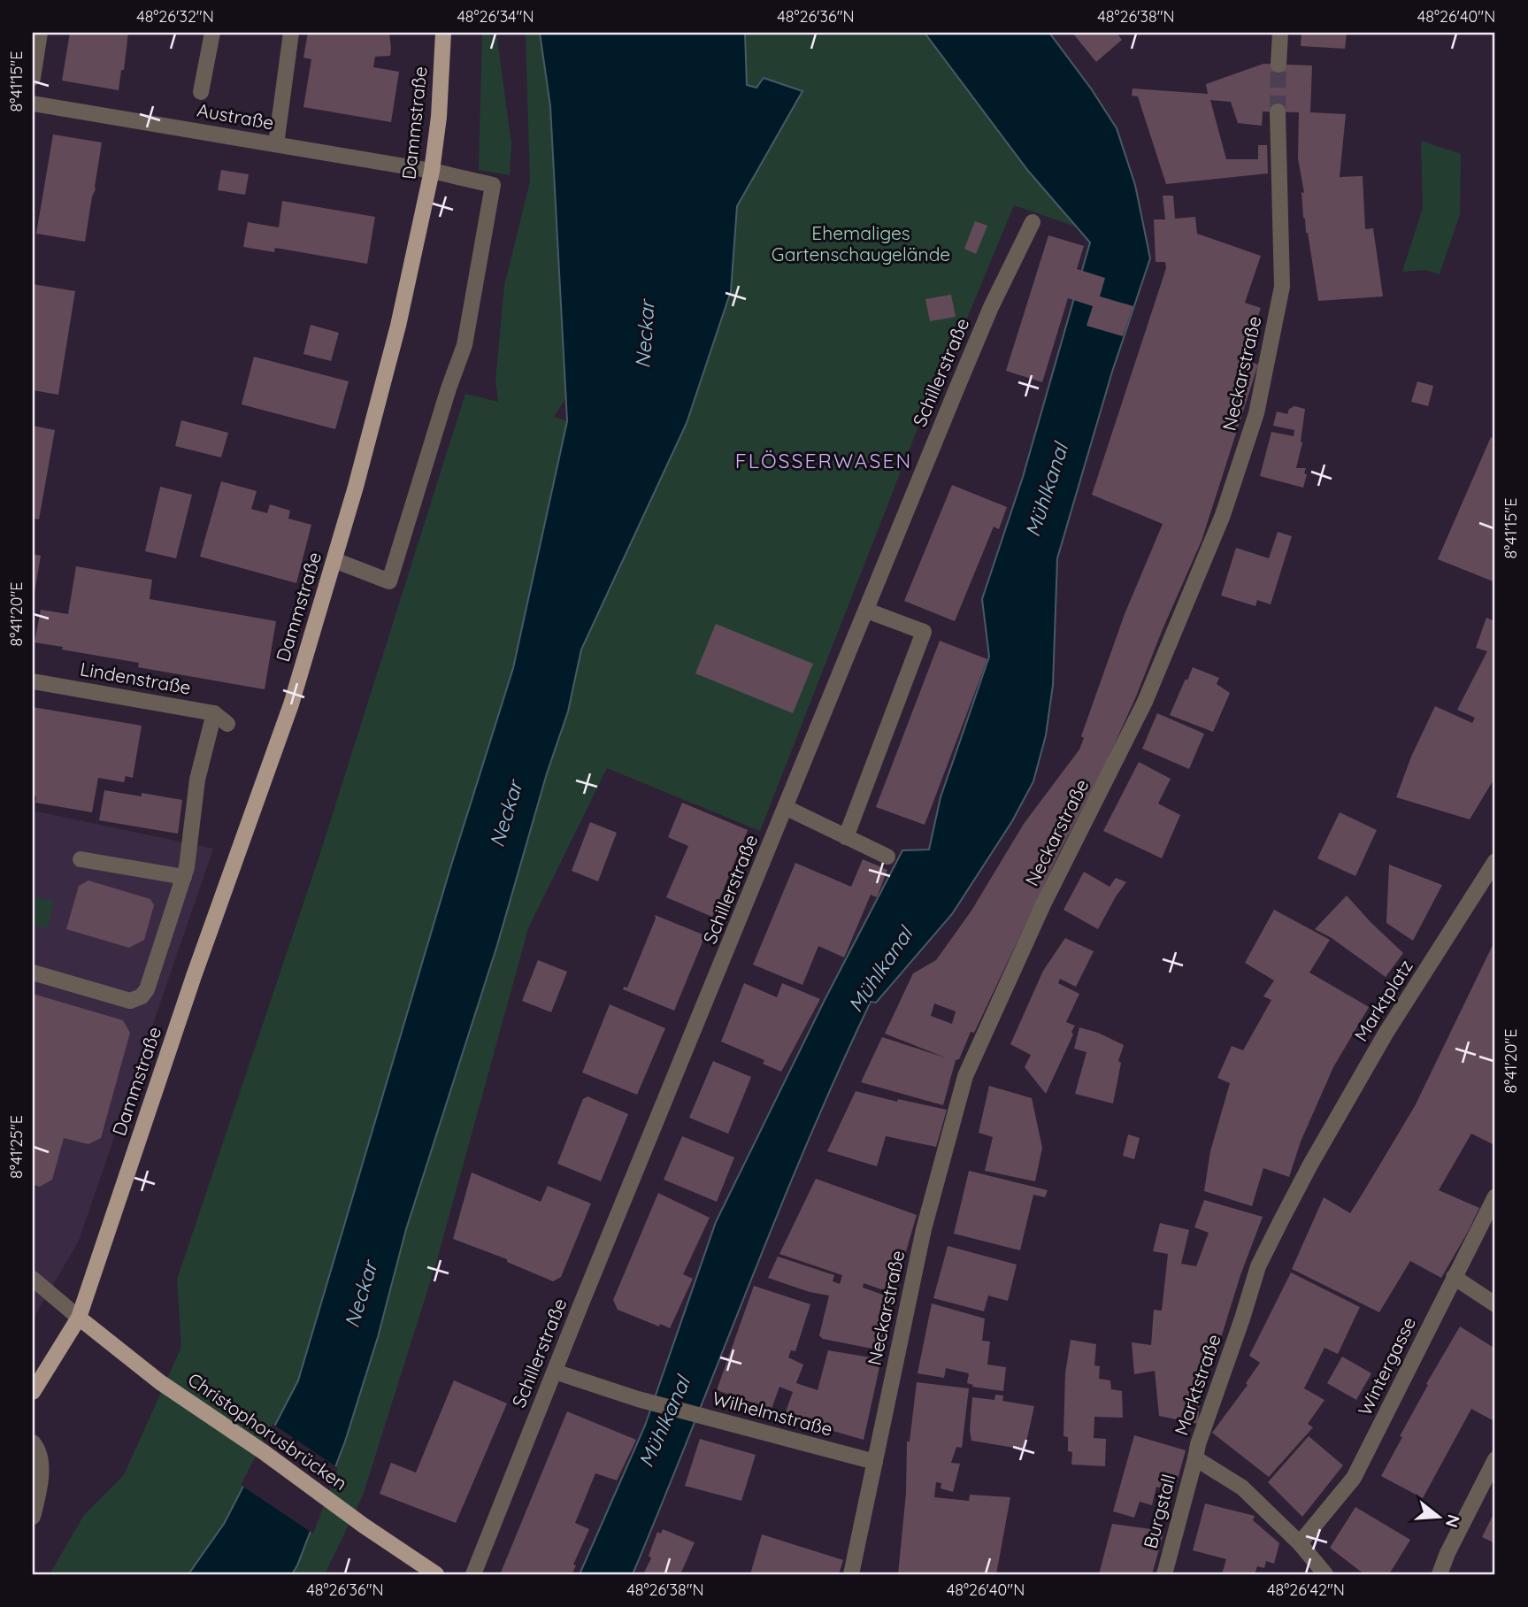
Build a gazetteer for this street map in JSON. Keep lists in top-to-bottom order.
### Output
{
  "streets": {
    "main road": ["Dammstraße", "Christophorusbrücken"],
    "street": [
      "Austraße",
      "Schillerstraße",
      "Neckarstraße",
      "Lindenstraße",
      "Marktplatz",
      "Wintergasse",
      "Marktstraße",
      "Wilhelmstraße",
      "Burgstall"
    ]
  },
  "crossings": [
    ["Austraße", "Dammstraße"],
    ["Dammstraße", "Christophorusbrücken"],
    ["Schillerstraße", "Wilhelmstraße"],
    ["Neckarstraße", "Wilhelmstraße"],
    ["Marktplatz", "Marktstraße"],
    ["Wintergasse", "Marktstraße"],
    ["Marktstraße", "Burgstall"]
  ],
  "districts": ["FLÖSSERWASEN"],
  "water": ["Neckar", "Mühlkanal"],
  "parks": ["Ehemaliges Gartenschaugelände"],
  "north": "right",
  "coordinates": [
    "48°26'32\"N",
    "48°26'34\"N",
    "48°26'36\"N",
    "48°26'38\"N",
    "48°26'40\"N",
    "8°41'15\"E",
    "8°41'20\"E",
    "8°41'25\"E",
    "48°26'42\"N"
  ]
}
